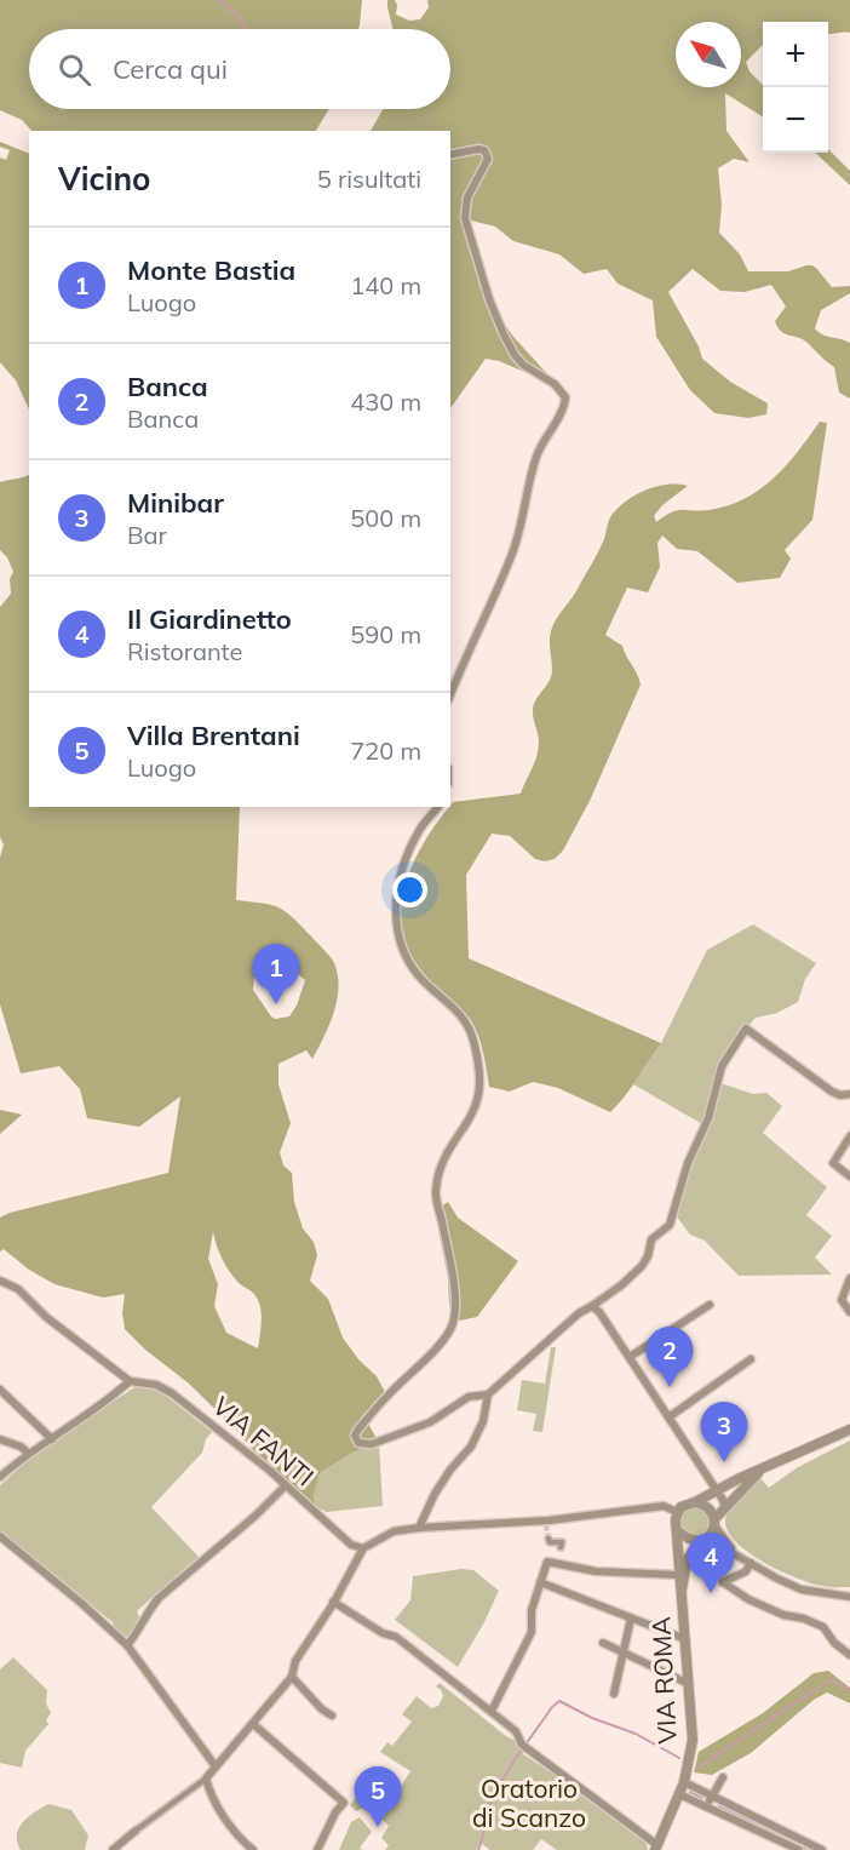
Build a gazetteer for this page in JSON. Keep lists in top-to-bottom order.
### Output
{
  "streets": {
    "street": ["VIA FANTI", "VIA ROMA"]
  },
  "parks": ["Oratorio di Scanzo"],
  "north": "top left",
  "page": {
    "map_buttons": ["+", "−"],
    "search": "Cerca qui",
    "heading": ["Vicino", "5 risultati"],
    "list": [
      {
        "mark": "1",
        "name": "Monte Bastia",
        "note": "Luogo",
        "value": "140 m"
      },
      {
        "mark": "2",
        "name": "Banca",
        "note": "Banca",
        "value": "430 m"
      },
      {
        "mark": "3",
        "name": "Minibar",
        "note": "Bar",
        "value": "500 m"
      },
      {
        "mark": "4",
        "name": "Il Giardinetto",
        "note": "Ristorante",
        "value": "590 m"
      },
      {
        "mark": "5",
        "name": "Villa Brentani",
        "note": "Luogo",
        "value": "720 m"
      }
    ],
    "pins": [
      "1",
      "2",
      "3",
      "4",
      "5"
    ]
  }
}
